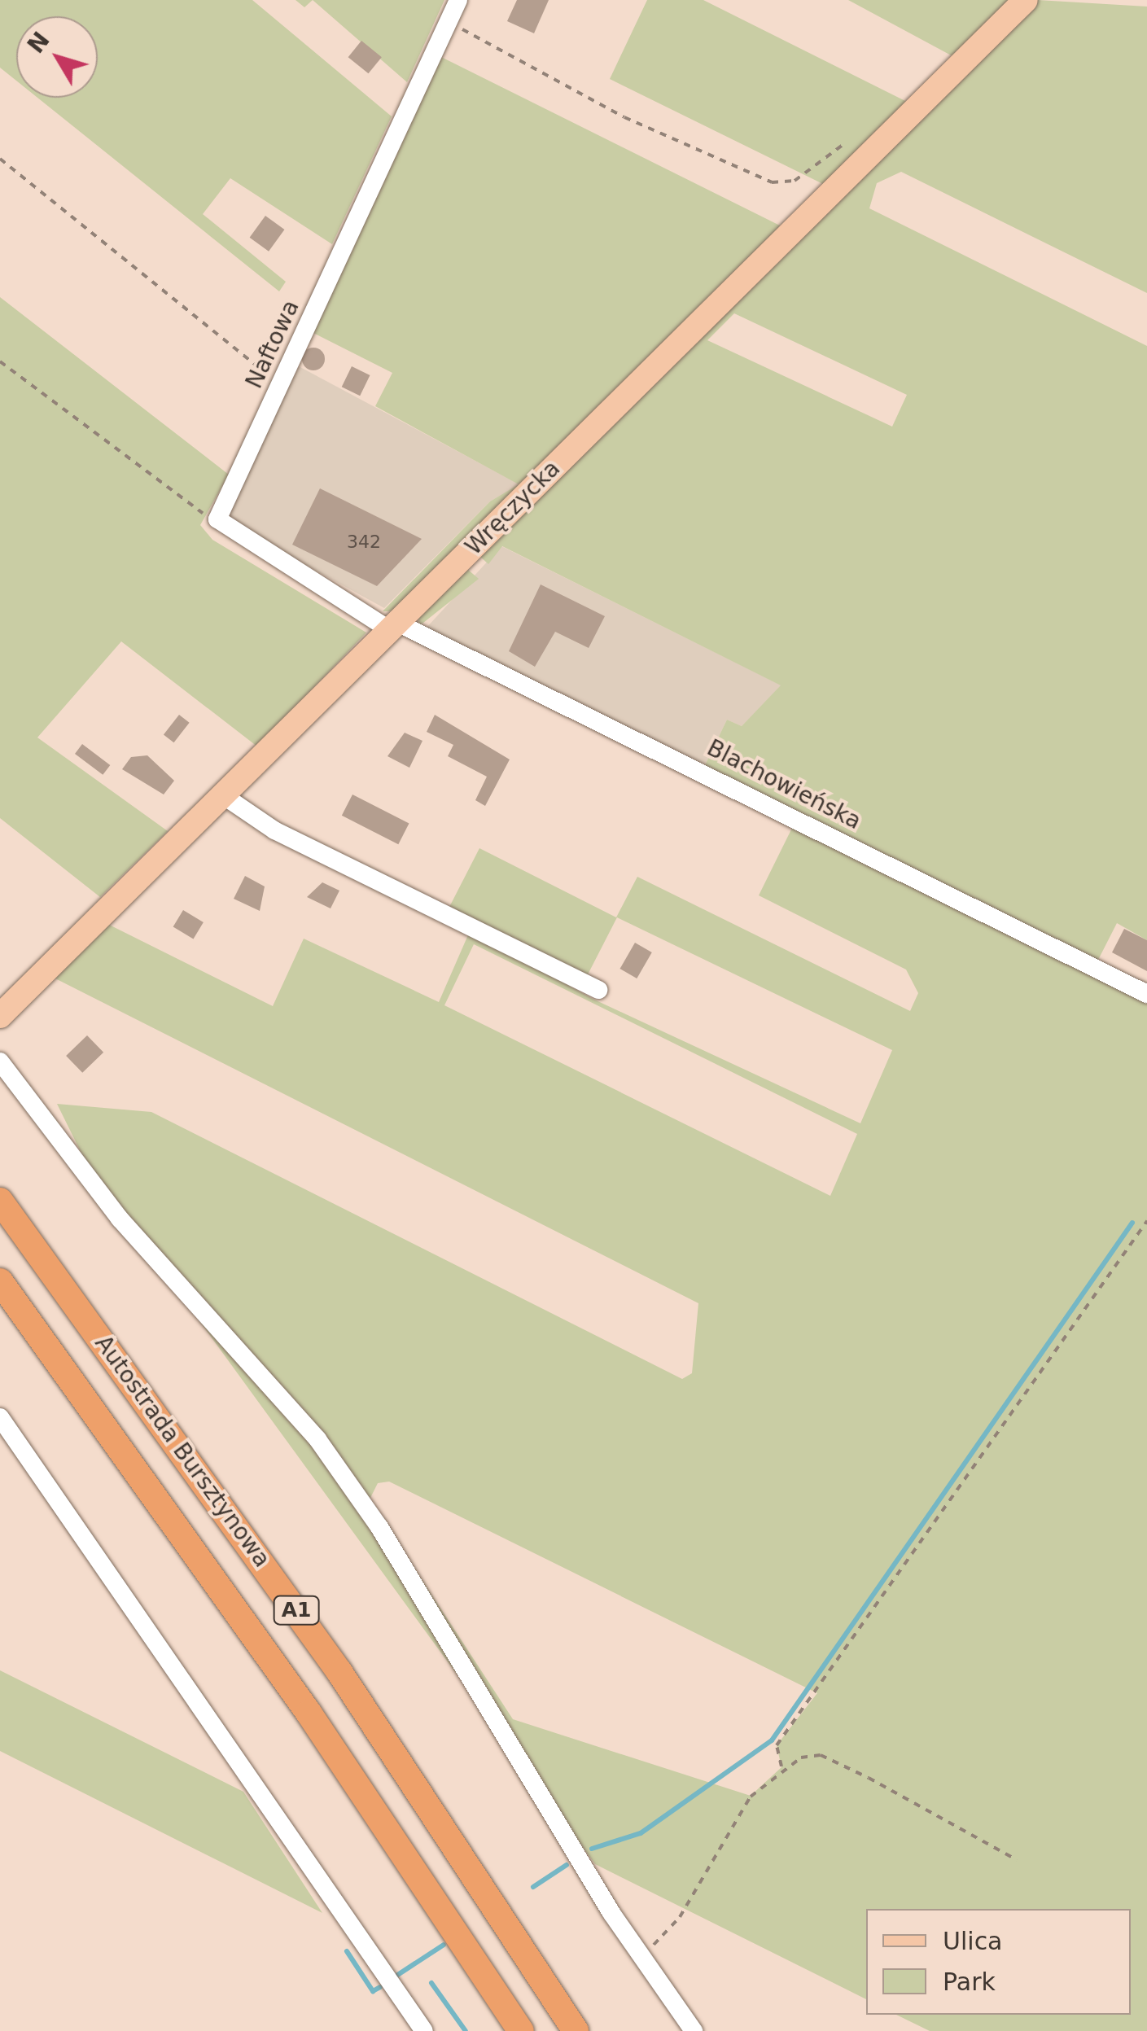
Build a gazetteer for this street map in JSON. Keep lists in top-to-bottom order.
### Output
{
  "streets": {
    "highway": ["Autostrada Bursztynowa", "A1"],
    "main road": ["Wręczycka"],
    "street": ["Naftowa", "Blachowieńska"]
  },
  "crossings": [
    ["Wręczycka", "Blachowieńska"]
  ],
  "house_numbers": ["342"],
  "legend": ["Ulica", "Park"],
  "north": "top left"
}
